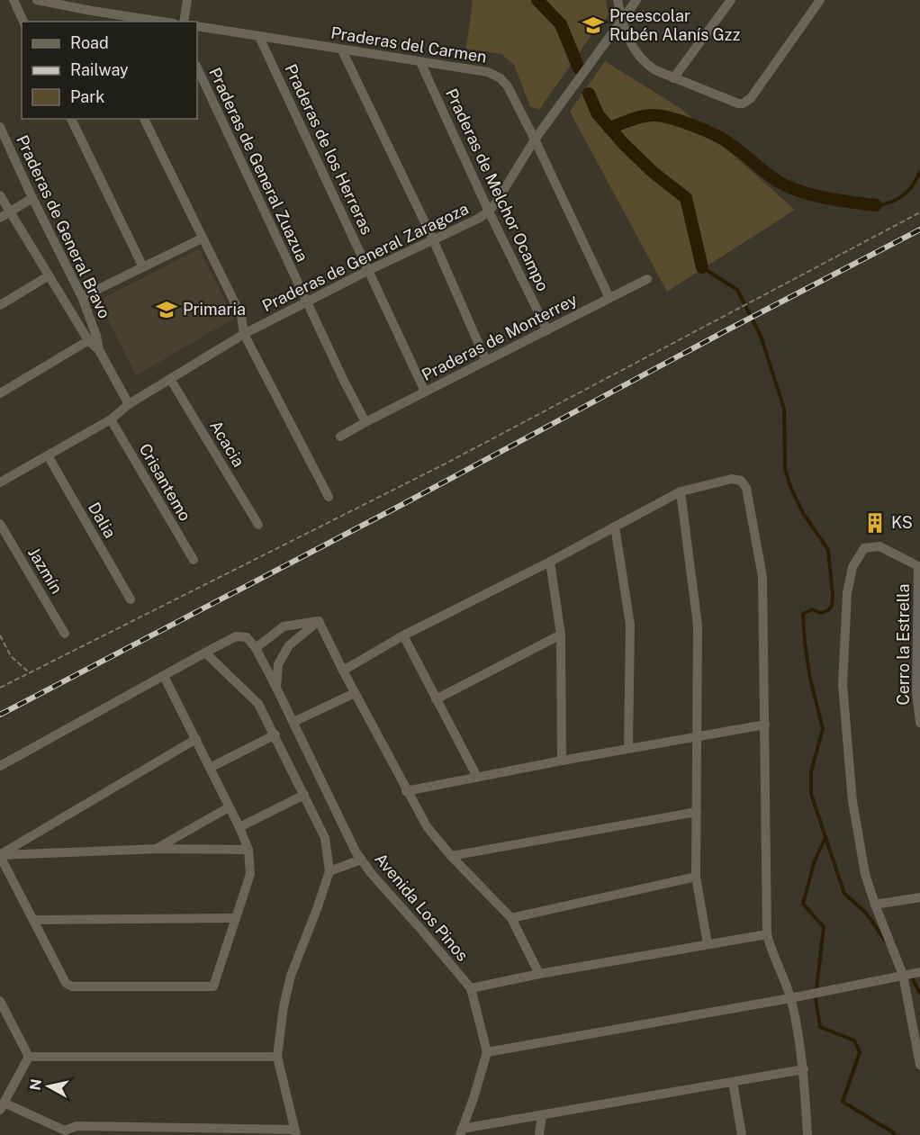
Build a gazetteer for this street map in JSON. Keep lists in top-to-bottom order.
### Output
{
  "streets": {
    "street": [
      "Praderas del Carmen",
      "Praderas de los Herreras",
      "Praderas de General Zuazua",
      "Praderas de Melchor Ocampo",
      "Praderas de General Bravo",
      "Praderas de General Zaragoza",
      "Praderas de Monterrey",
      "Acacia",
      "Crisantemo",
      "Dalia",
      "Jazmín",
      "Cerro la Estrella",
      "Avenida Los Pinos"
    ]
  },
  "crossings": [
    ["Praderas del Carmen", "Praderas de los Herreras"],
    ["Praderas del Carmen", "Praderas de Melchor Ocampo"],
    ["Praderas del Carmen", "Praderas de General Zaragoza"],
    ["Praderas del Carmen", "Praderas de Monterrey"],
    ["Praderas de los Herreras", "Praderas de General Zaragoza"],
    ["Praderas de los Herreras", "Praderas de Monterrey"],
    ["Praderas de General Zuazua", "Praderas de General Zaragoza"],
    ["Praderas de General Zuazua", "Praderas de Monterrey"],
    ["Praderas de Melchor Ocampo", "Praderas de General Zaragoza"],
    ["Praderas de Melchor Ocampo", "Praderas de Monterrey"],
    ["Praderas de General Bravo", "Praderas de General Zaragoza"],
    ["Praderas de General Zaragoza", "Acacia"],
    ["Praderas de General Zaragoza", "Crisantemo"],
    ["Praderas de General Zaragoza", "Dalia"]
  ],
  "places": {
    "school or university": ["Preescolar Rubén Alanís Gzz", "Primaria"],
    "building": ["KS"]
  },
  "legend": ["Road", "Railway", "Park"],
  "north": "left"
}
